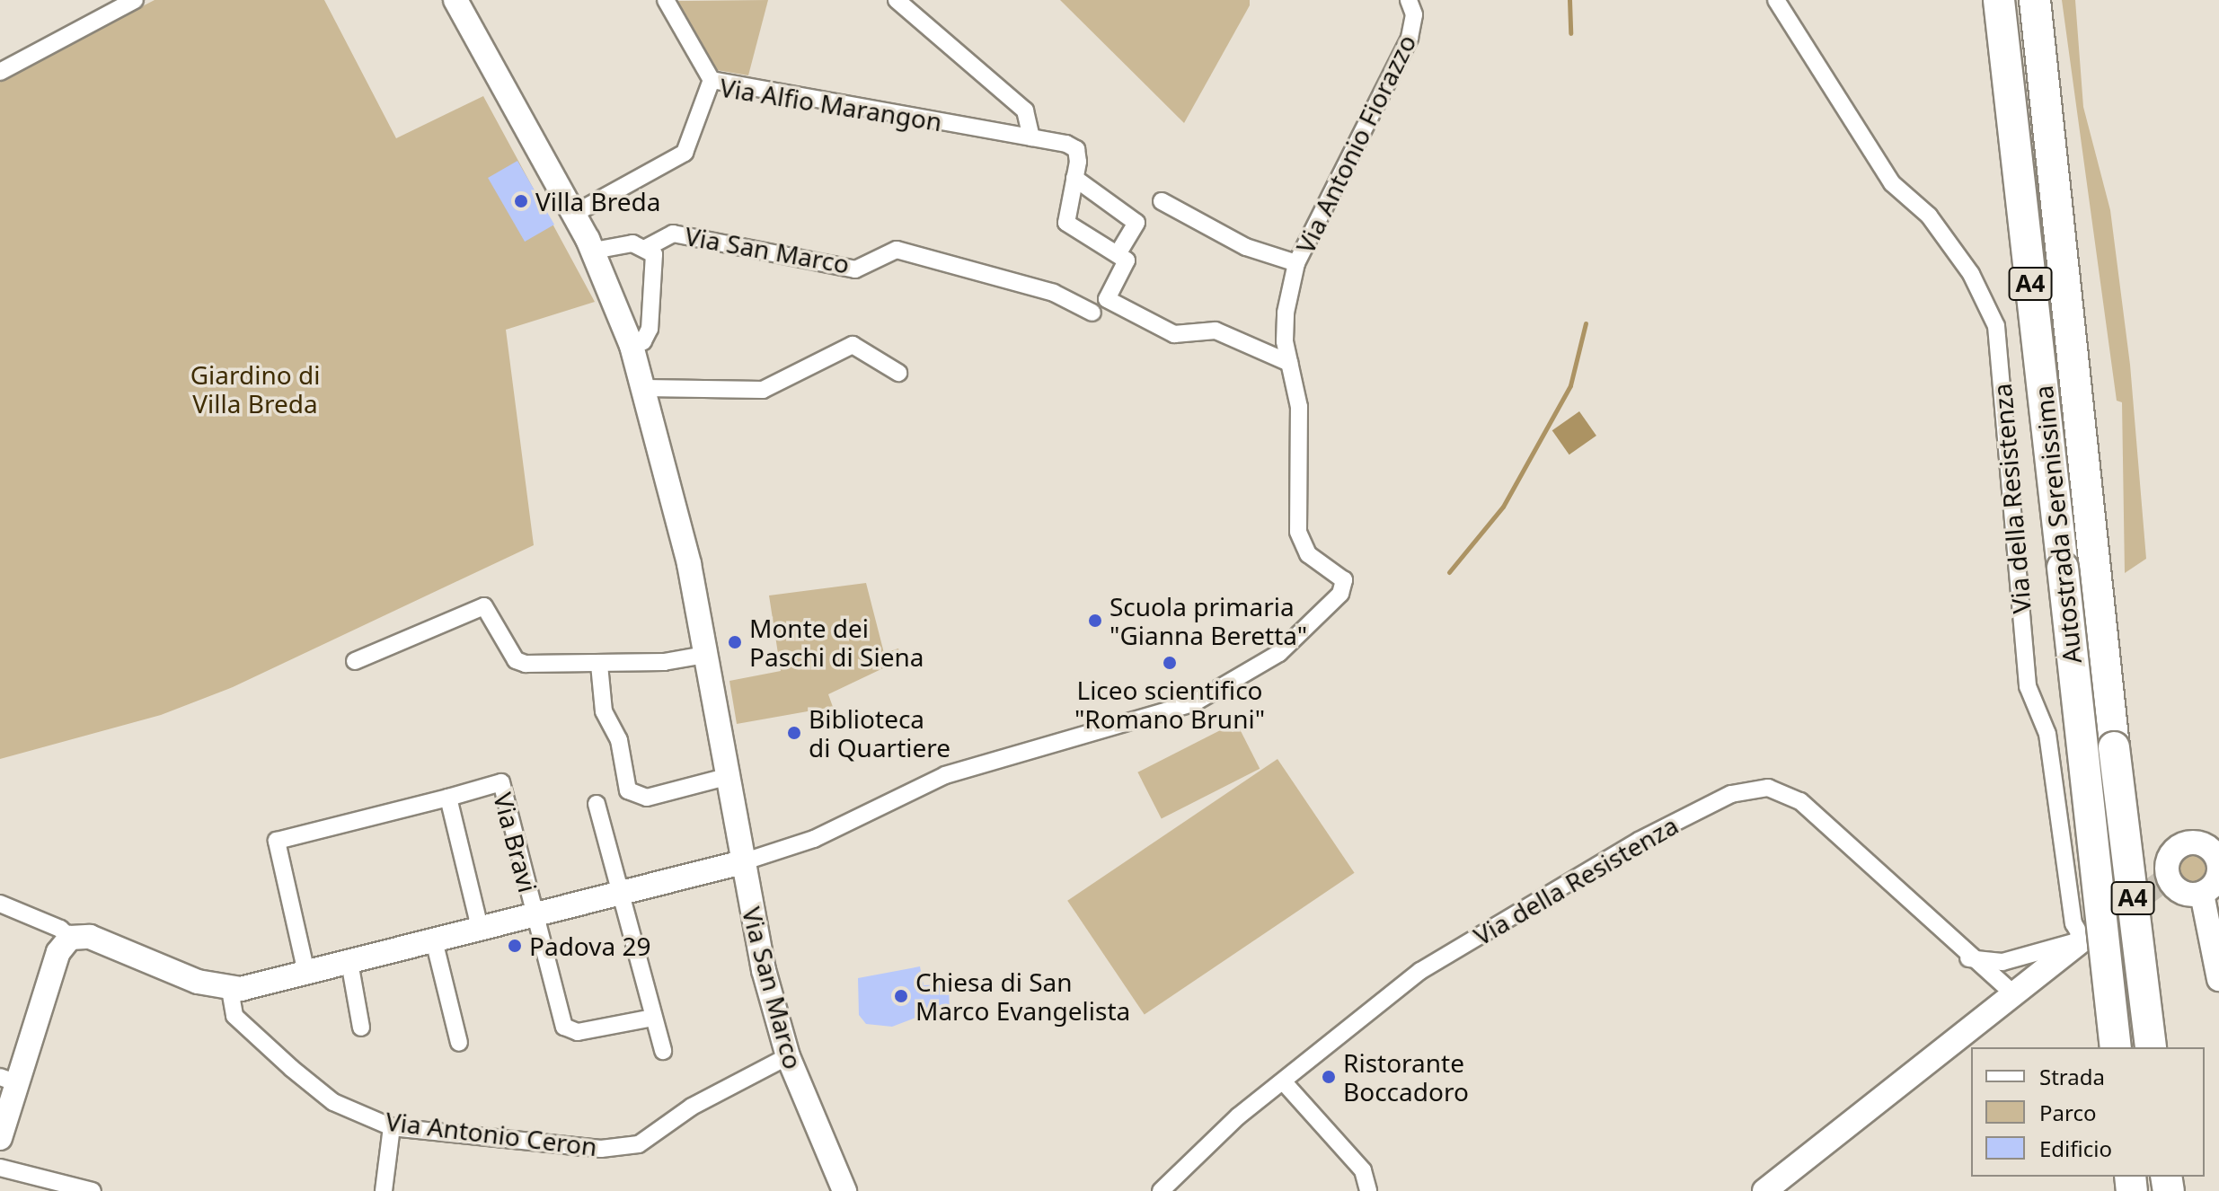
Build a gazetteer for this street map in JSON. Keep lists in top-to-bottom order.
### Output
{
  "streets": {
    "highway": ["A4", "Autostrada Serenissima"],
    "street": [
      "Via Alfio Marangon",
      "Via Antonio Fiorazzo",
      "Via San Marco",
      "Via della Resistenza",
      "Via Bravi",
      "Via Antonio Ceron"
    ]
  },
  "crossings": [
    ["Via Alfio Marangon", "Via San Marco"],
    ["Via Antonio Fiorazzo", "Via San Marco"],
    ["Via Antonio Fiorazzo", "Via Bravi"],
    ["Via San Marco", "Via Bravi"],
    ["Via San Marco", "Via Antonio Ceron"],
    ["Via Bravi", "Via Antonio Ceron"]
  ],
  "parks": ["Giardino di Villa Breda"],
  "places": [
    "Villa Breda",
    "Scuola primaria \"Gianna Beretta\"",
    "Monte dei Paschi di Siena",
    "Liceo scientifico \"Romano Bruni\"",
    "Biblioteca di Quartiere",
    "Padova 29",
    "Chiesa di San Marco Evangelista",
    "Ristorante Boccadoro"
  ],
  "legend": ["Strada", "Parco", "Edificio"]
}
